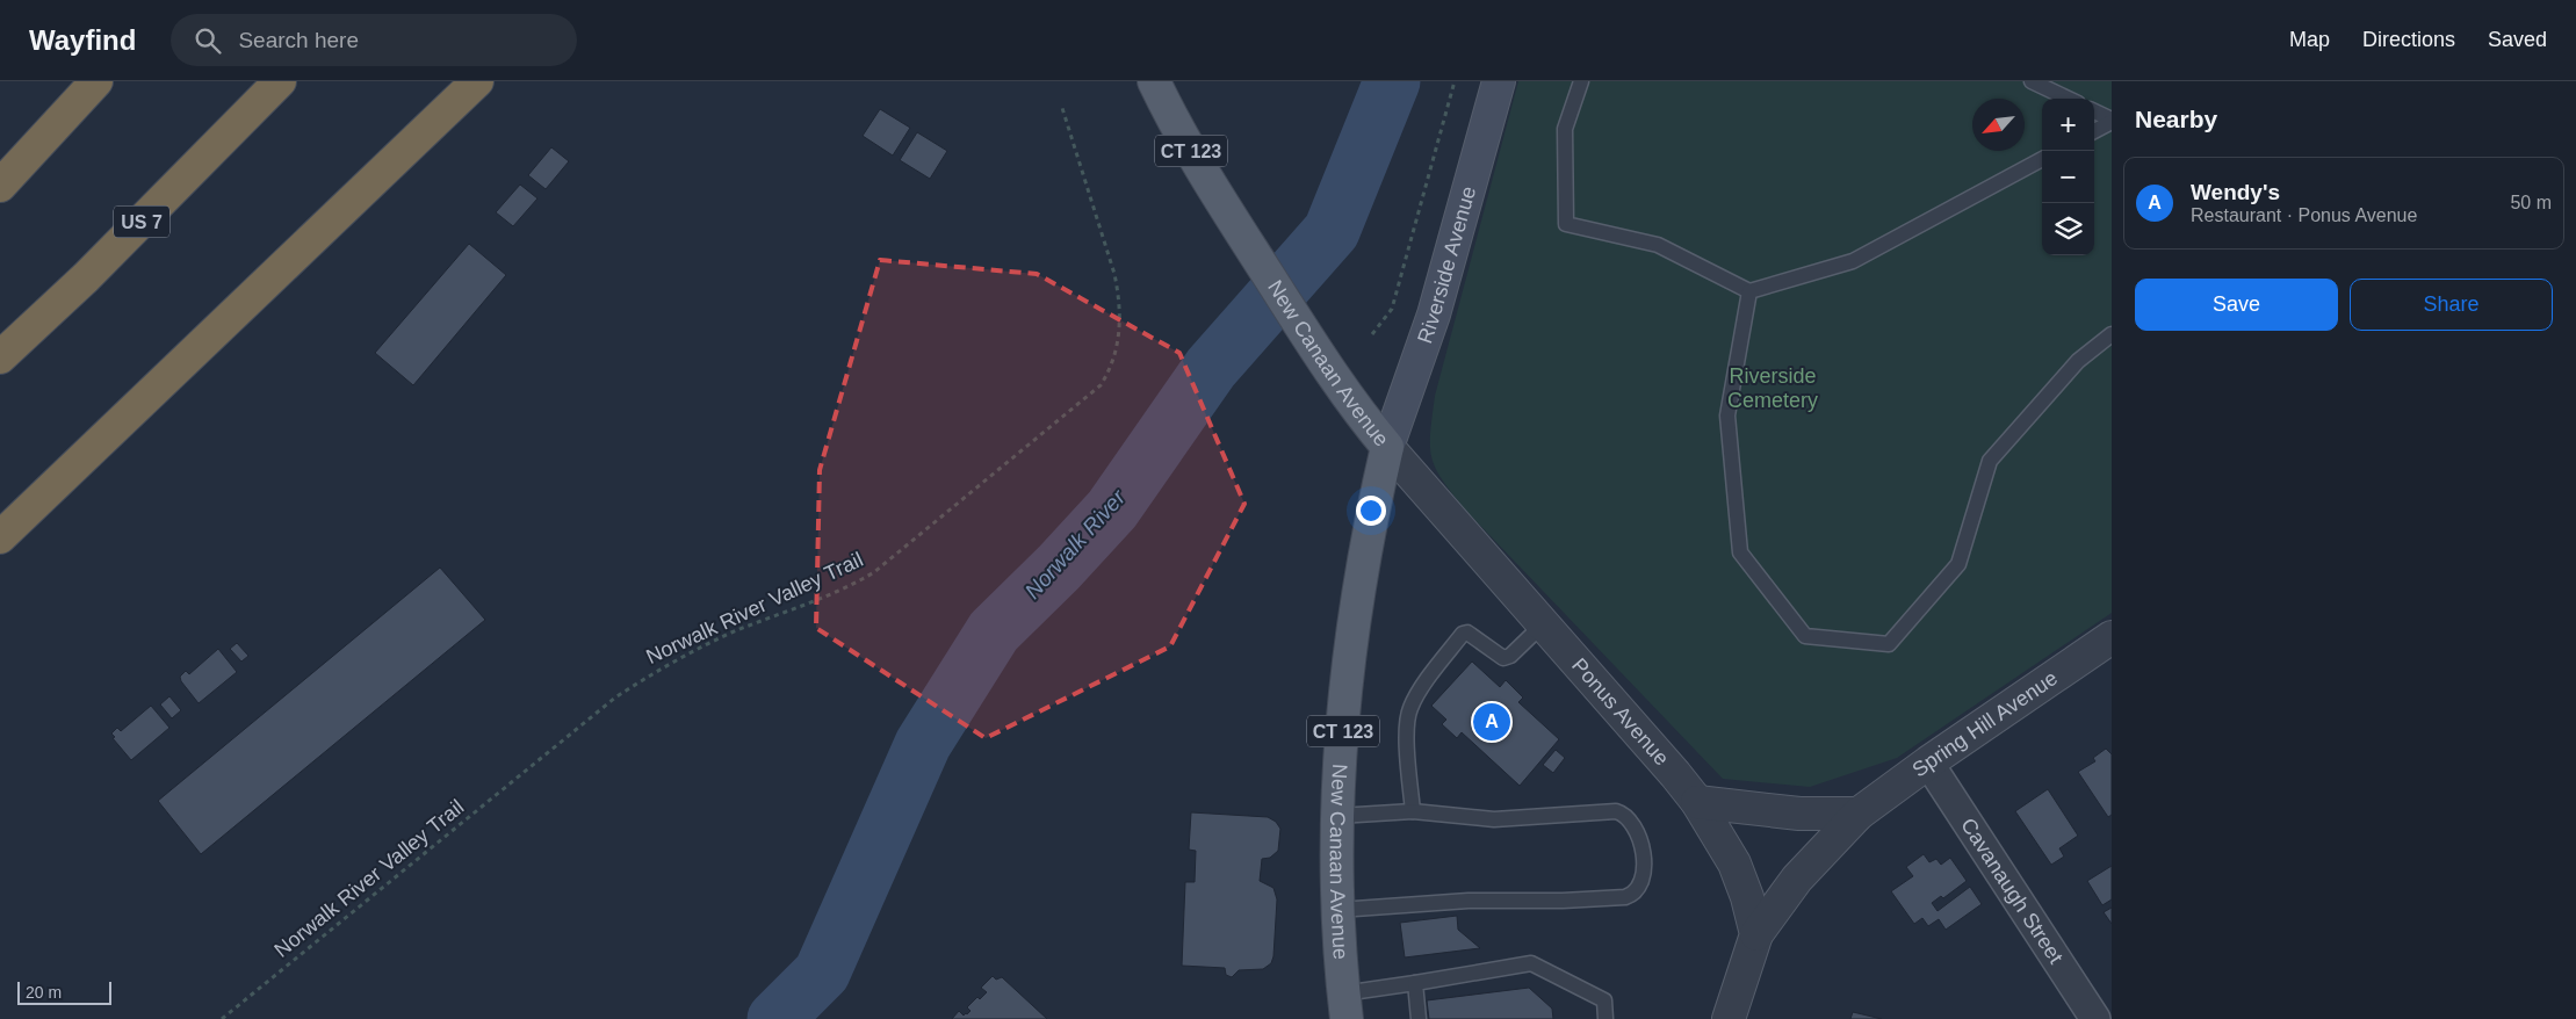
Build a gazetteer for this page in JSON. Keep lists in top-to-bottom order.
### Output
{
  "streets": {
    "highway": ["US 7"],
    "main road": ["CT 123", "Riverside Avenue", "New Canaan Avenue"],
    "street": ["Ponus Avenue", "Spring Hill Avenue", "Cavanaugh Street"],
    "path": ["Norwalk River Valley Trail"]
  },
  "crossings": [
    ["Riverside Avenue", "New Canaan Avenue"],
    ["Riverside Avenue", "Ponus Avenue"],
    ["New Canaan Avenue", "Ponus Avenue"],
    ["Ponus Avenue", "Spring Hill Avenue"],
    ["Spring Hill Avenue", "Cavanaugh Street"]
  ],
  "water": ["Norwalk River"],
  "parks": ["Riverside Cemetery"],
  "scale_bar": "20 m",
  "north": "bottom left",
  "page": {
    "header": "Wayfind",
    "search": "Search here",
    "nav": ["Map", "Directions", "Saved"],
    "heading": "Nearby",
    "map_buttons": ["+", "−"],
    "list": [
      {
        "mark": "A",
        "name": "Wendy's",
        "note": "Restaurant · Ponus Avenue",
        "value": "50 m"
      }
    ],
    "buttons": ["Save", "Share"],
    "pins": "A",
    "scale": "20 m"
  }
}
